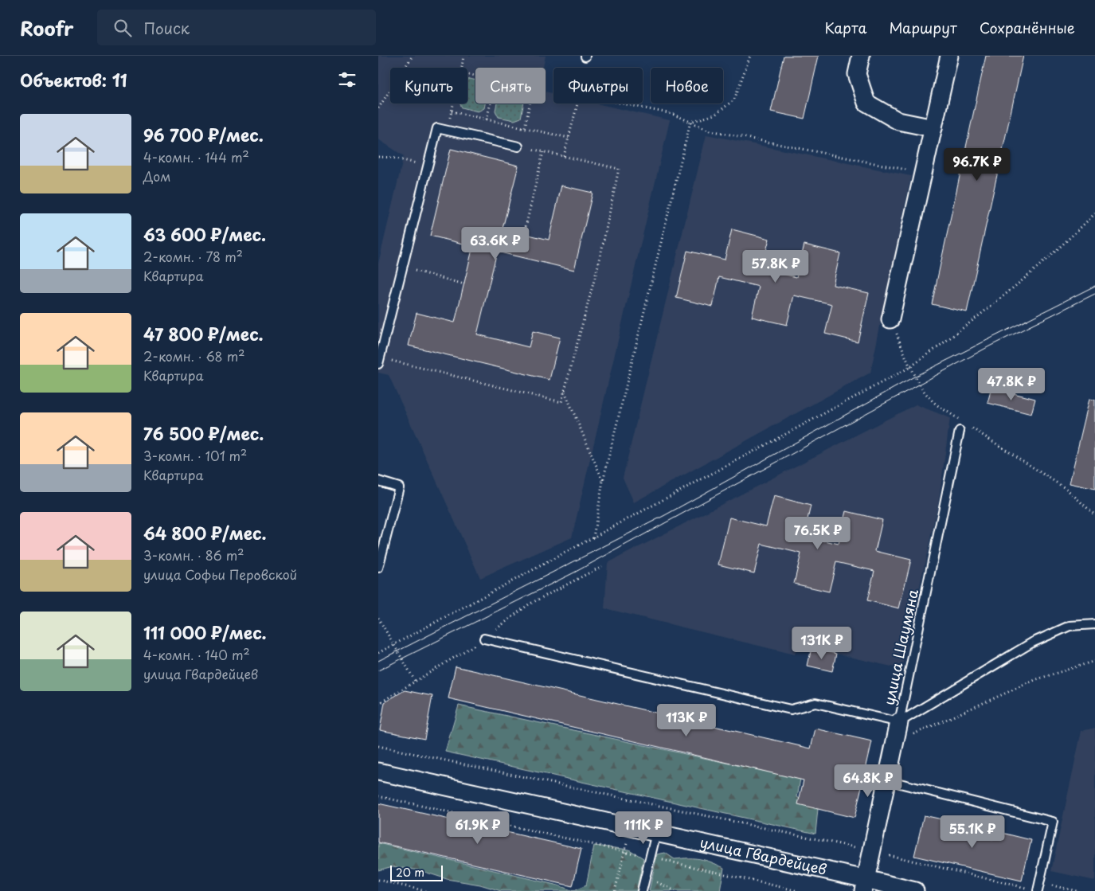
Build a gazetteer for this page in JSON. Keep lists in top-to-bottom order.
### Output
{
  "streets": {
    "street": ["улица Гвардейцев"],
    "lane": ["улица Шаумяна"]
  },
  "scale_bar": "20 m",
  "page": {
    "header": "Roofr",
    "search": "Поиск",
    "nav": ["Карта", "Маршрут", "Сохранённые"],
    "heading": "Объектов: 11",
    "chip": [
      "Купить",
      "Снять",
      "Фильтры",
      "Новое"
    ],
    "list": [
      {
        "name": "96 700 ₽/мес.",
        "note": "4-комн. · 144 m² · Дом"
      },
      {
        "name": "63 600 ₽/мес.",
        "note": "2-комн. · 78 m² · Квартира"
      },
      {
        "name": "47 800 ₽/мес.",
        "note": "2-комн. · 68 m² · Квартира"
      },
      {
        "name": "76 500 ₽/мес.",
        "note": "3-комн. · 101 m² · Квартира"
      },
      {
        "name": "64 800 ₽/мес.",
        "note": "3-комн. · 86 m² · улица Софьи Перовской"
      },
      {
        "name": "111 000 ₽/мес.",
        "note": "4-комн. · 140 m² · улица Гвардейцев"
      }
    ],
    "price": [
      "96.7K ₽",
      "63.6K ₽",
      "57.8K ₽",
      "47.8K ₽",
      "76.5K ₽",
      "131K ₽",
      "113K ₽",
      "64.8K ₽",
      "61.9K ₽",
      "111K ₽",
      "55.1K ₽"
    ],
    "scale": "20 m"
  }
}
